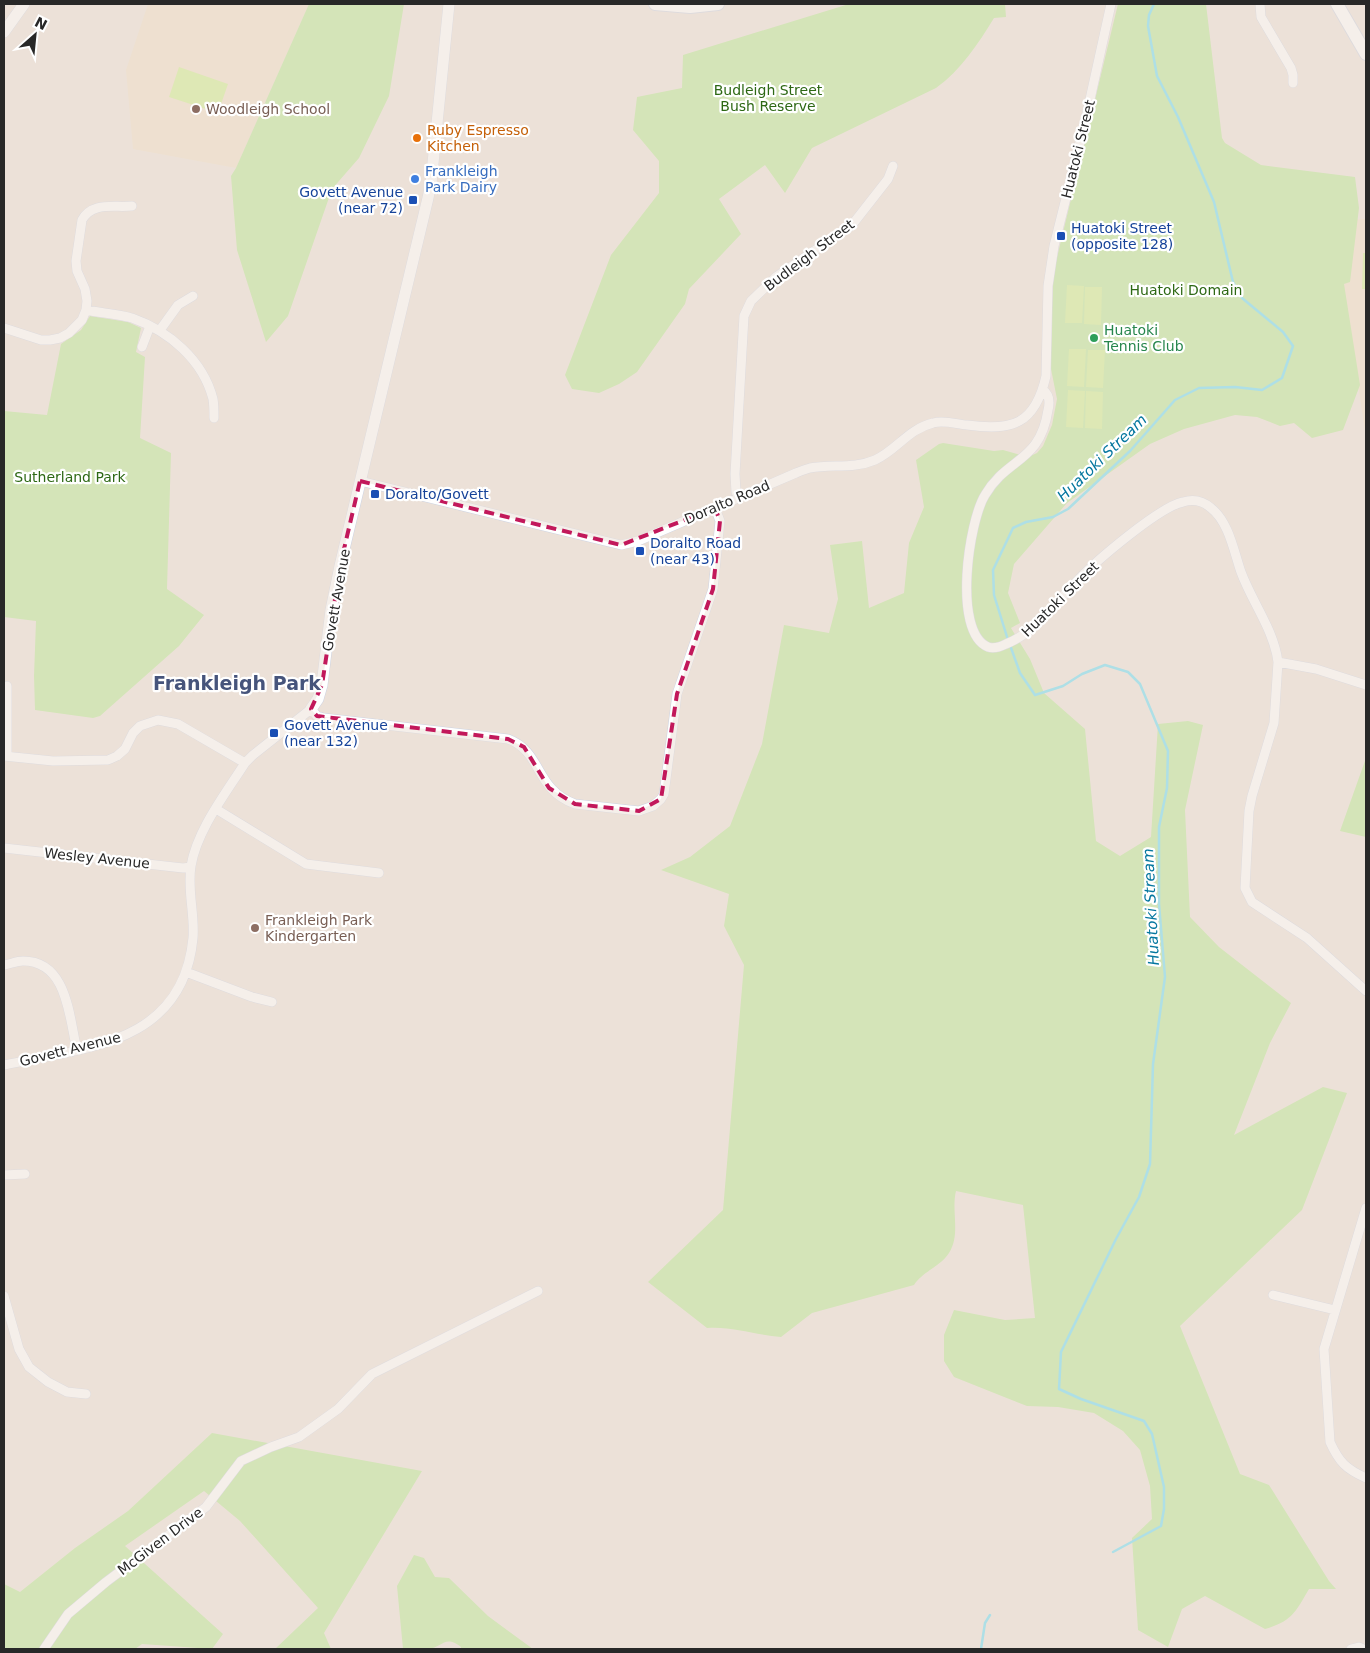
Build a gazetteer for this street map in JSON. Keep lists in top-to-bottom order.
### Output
{
  "streets": {
    "street": [
      "Huatoki Street",
      "Budleigh Street",
      "Doralto Road",
      "Govett Avenue",
      "Wesley Avenue",
      "McGiven Drive"
    ]
  },
  "crossings": [
    ["Huatoki Street", "Doralto Road"],
    ["Budleigh Street", "Doralto Road"],
    ["Doralto Road", "Govett Avenue"],
    ["Govett Avenue", "Wesley Avenue"]
  ],
  "districts": ["Frankleigh Park"],
  "water": ["Huatoki Stream"],
  "parks": ["Budleigh Street Bush Reserve", "Huatoki Domain", "Sutherland Park"],
  "places": {
    "other": [
      "Woodleigh School",
      "Ruby Espresso Kitchen",
      "Frankleigh Park Dairy",
      "Huatoki Tennis Club",
      "Frankleigh Park Kindergarten"
    ],
    "transit": [
      "Govett Avenue (near 72)",
      "Huatoki Street (opposite 128)",
      "Doralto/Govett",
      "Doralto Road (near 43)",
      "Govett Avenue (near 132)"
    ]
  },
  "north": "top right"
}
